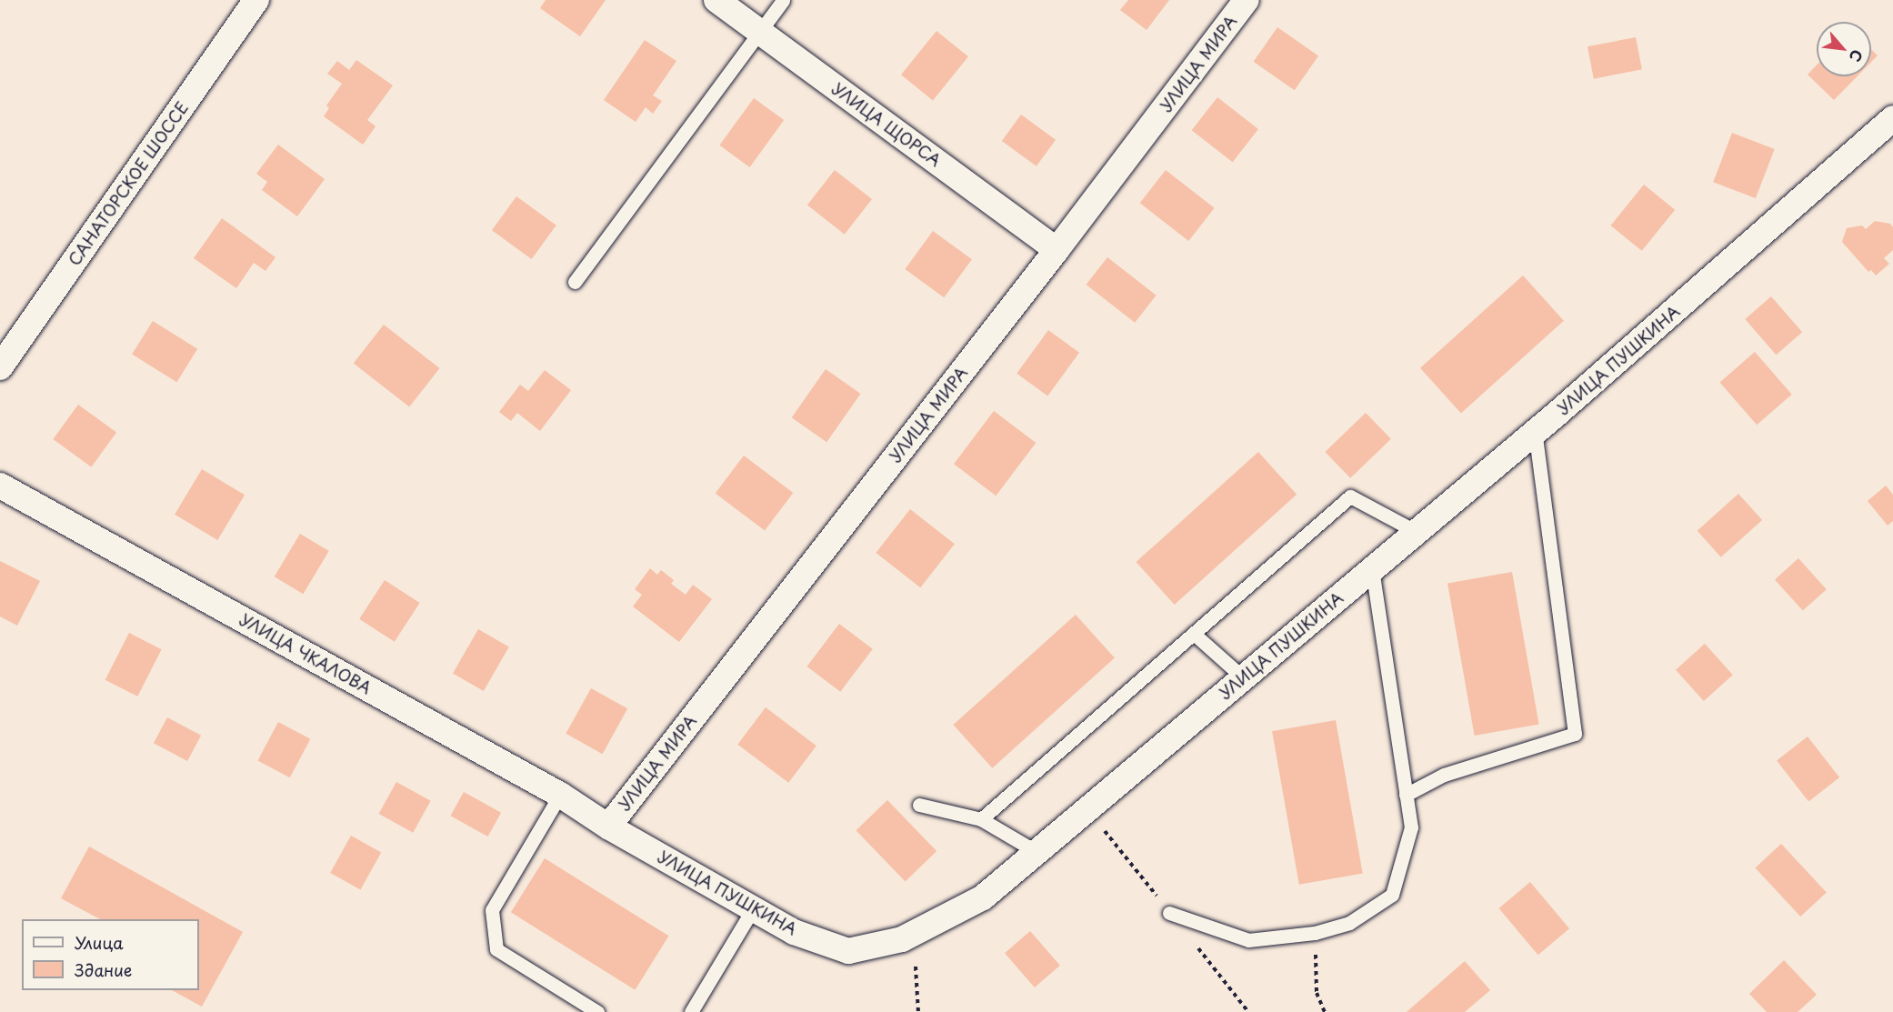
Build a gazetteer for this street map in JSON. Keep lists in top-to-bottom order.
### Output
{
  "streets": {
    "street": [
      "УЛИЦА МИРА",
      "УЛИЦА ЩОРСА",
      "САНАТОРСКОЕ ШОССЕ",
      "УЛИЦА ПУШКИНА",
      "УЛИЦА ЧКАЛОВА"
    ]
  },
  "crossings": [
    ["УЛИЦА МИРА", "УЛИЦА ЩОРСА"],
    ["УЛИЦА МИРА", "УЛИЦА ПУШКИНА"],
    ["УЛИЦА МИРА", "УЛИЦА ЧКАЛОВА"],
    ["УЛИЦА ПУШКИНА", "УЛИЦА ЧКАЛОВА"]
  ],
  "legend": ["Улица", "Здание"],
  "north": "bottom right"
}
